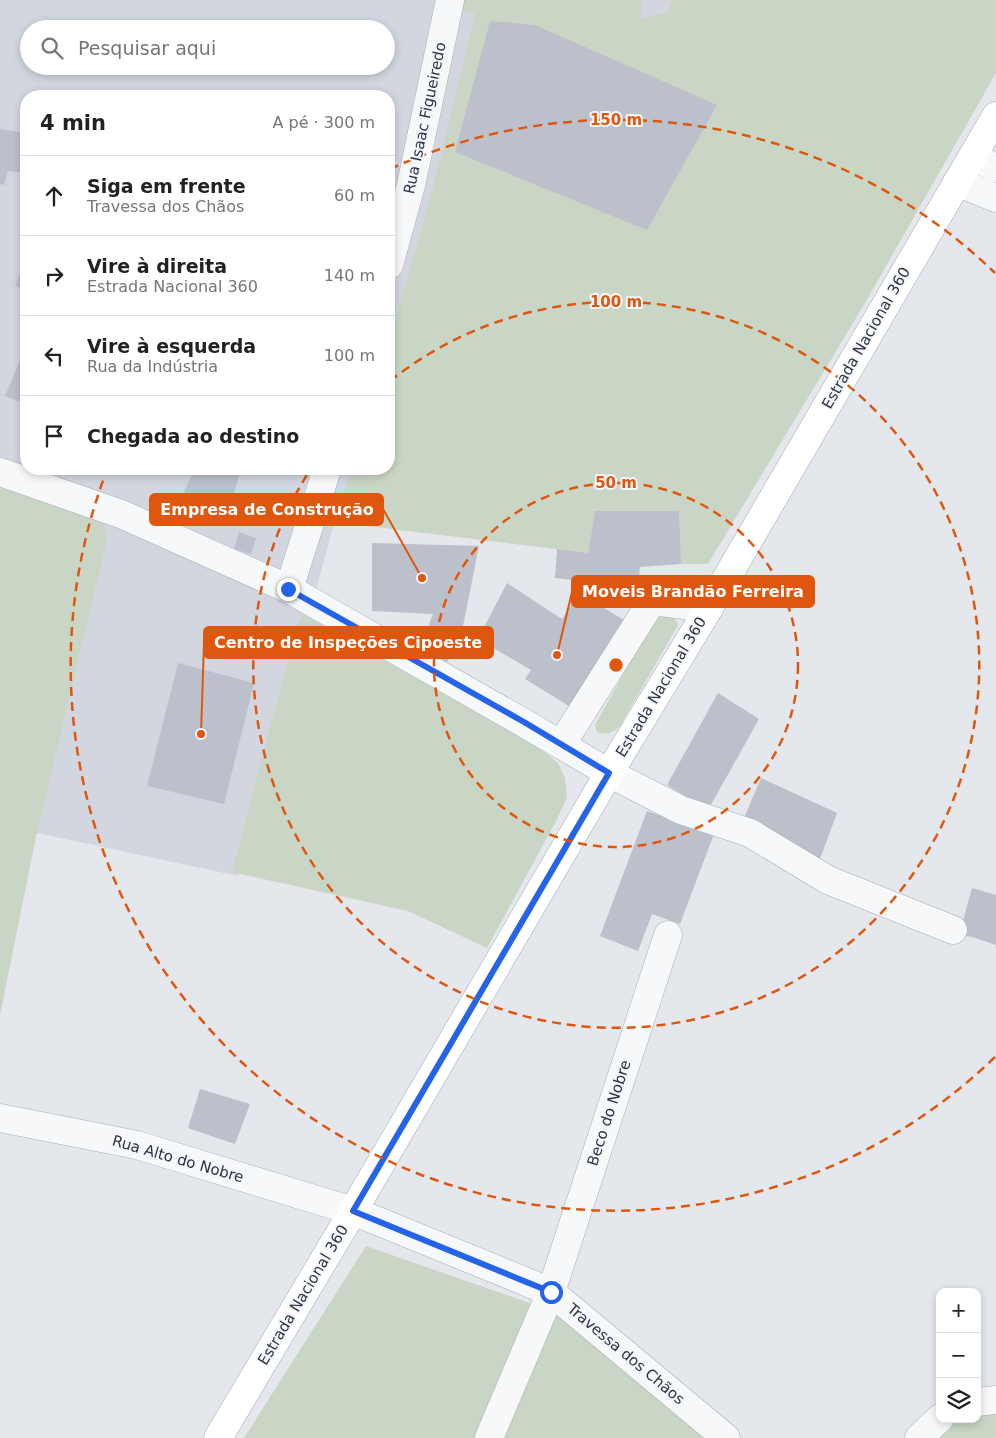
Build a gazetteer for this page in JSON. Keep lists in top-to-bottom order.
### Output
{
  "streets": {
    "main road": ["Estrada Nacional 360"],
    "street": [
      "Rua Isaac Figueiredo",
      "Beco do Nobre",
      "Rua Alto do Nobre",
      "Travessa dos Chãos"
    ]
  },
  "crossings": [
    ["Estrada Nacional 360", "Rua Alto do Nobre"],
    ["Estrada Nacional 360", "Travessa dos Chãos"],
    ["Beco do Nobre", "Travessa dos Chãos"],
    ["Rua Alto do Nobre", "Travessa dos Chãos"]
  ],
  "places": ["Empresa de Construção", "Moveis Brandão Ferreira", "Centro de Inspeções Cipoeste"],
  "page": {
    "search": "Pesquisar aqui",
    "heading": ["4 min", "A pé · 300 m"],
    "list": [
      ["Siga em frente", "Travessa dos Chãos", "60 m"],
      ["Vire à direita", "Estrada Nacional 360", "140 m"],
      ["Vire à esquerda", "Rua da Indústria", "100 m"],
      "Chegada ao destino"
    ],
    "map_buttons": ["+", "−"]
  },
  "rings": ["150 m", "100 m", "50 m"]
}
